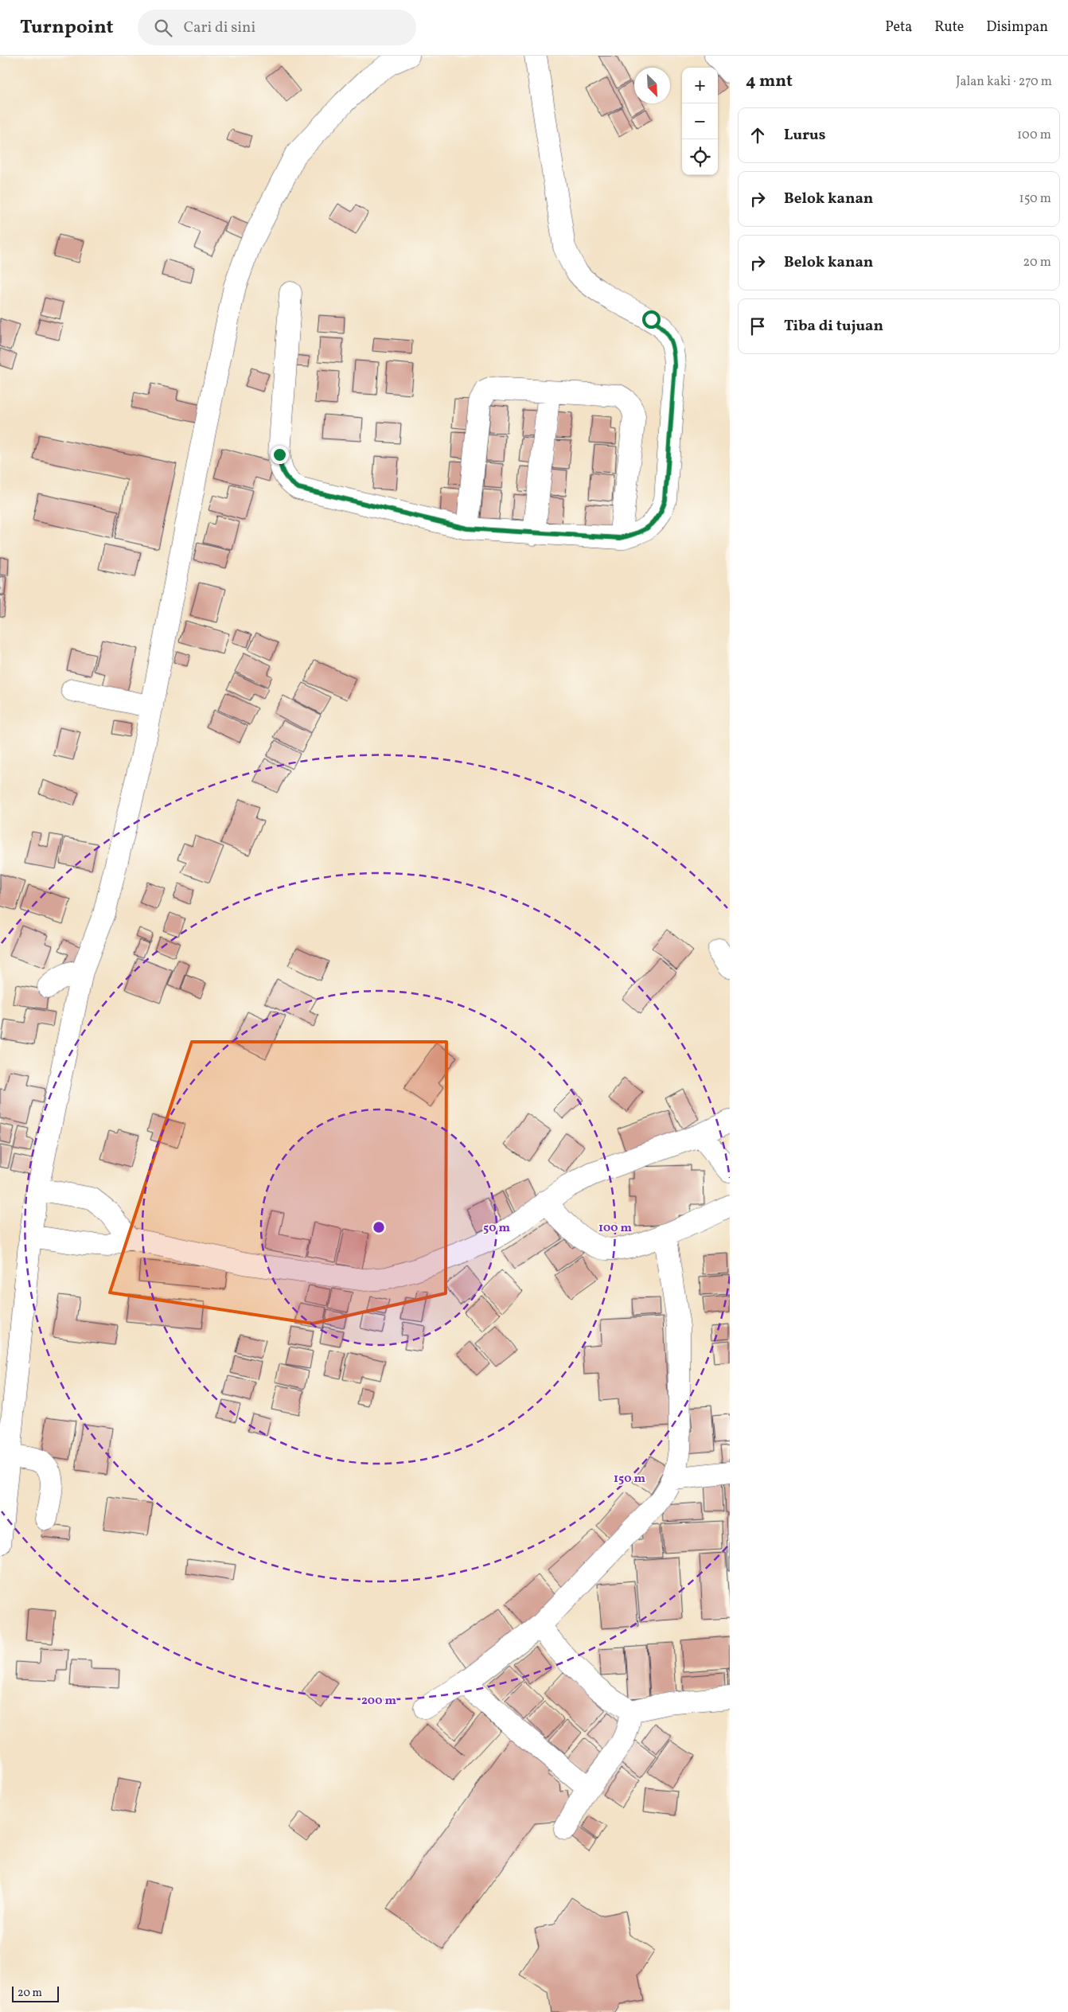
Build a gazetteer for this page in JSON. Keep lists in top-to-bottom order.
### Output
{
  "scale_bar": "20 m",
  "north": "bottom right",
  "page": {
    "header": "Turnpoint",
    "search": "Cari di sini",
    "nav": ["Peta", "Rute", "Disimpan"],
    "heading": ["4 mnt", "Jalan kaki · 270 m"],
    "map_buttons": ["+", "−"],
    "list": [
      ["Lurus", "100 m"],
      ["Belok kanan", "150 m"],
      ["Belok kanan", "20 m"],
      "Tiba di tujuan"
    ],
    "scale": "20 m"
  },
  "rings": [
    "50 m",
    "100 m",
    "150 m",
    "200 m"
  ]
}
